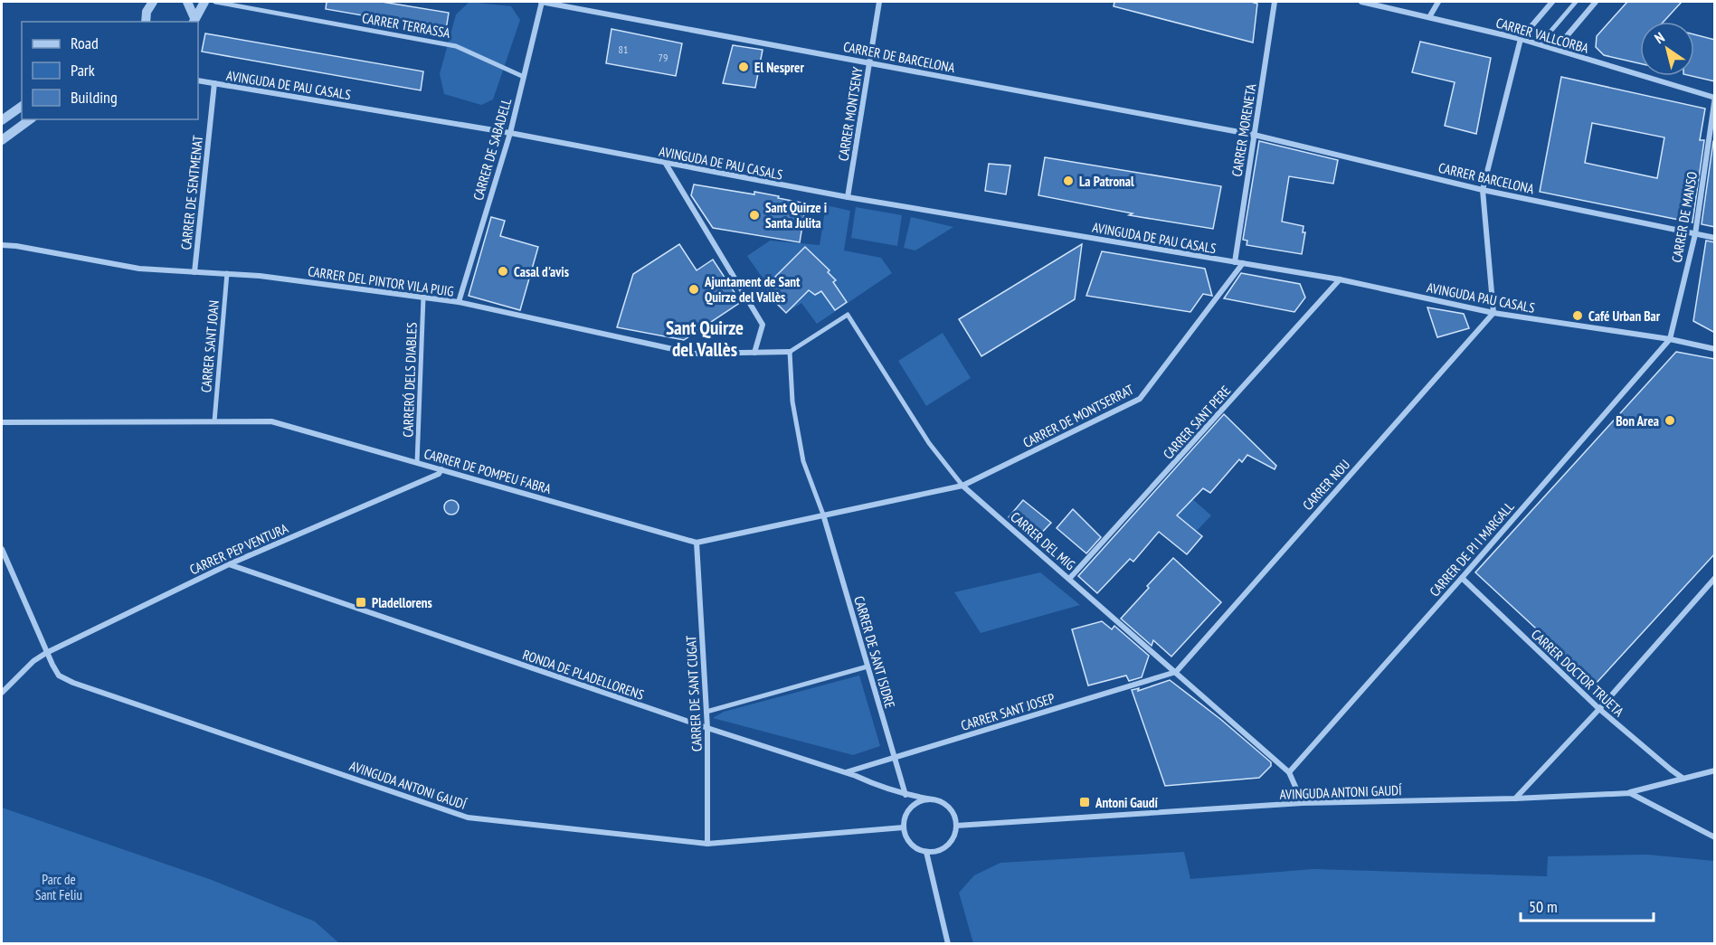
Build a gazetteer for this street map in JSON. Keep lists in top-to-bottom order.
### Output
{
  "streets": {
    "street": [
      "CARRER TERRASSA",
      "CARRER VALLCORBA",
      "CARRER DE BARCELONA",
      "AVINGUDA DE PAU CASALS",
      "CARRER MONTSENY",
      "CARRER MORENETA",
      "CARRER DE SABADELL",
      "CARRER BARCELONA",
      "CARRER DE SENTMENAT",
      "CARRER DE MANSO",
      "CARRER DEL PINTOR VILA PUIG",
      "AVINGUDA PAU CASALS",
      "CARRER SANT JOAN",
      "CARRERÓ DELS DIABLES",
      "CARRER DE MONTSERRAT",
      "CARRER SANT PERE",
      "CARRER DE POMPEU FABRA",
      "CARRER NOU",
      "CARRER DEL MIG",
      "CARRER PEP VENTURA",
      "CARRER DE PI I MARGALL",
      "CARRER DE SANT ISIDRE",
      "CARRER DOCTOR TRUETA",
      "RONDA DE PLADELLORENS",
      "CARRER DE SANT CUGAT",
      "CARRER SANT JOSEP",
      "AVINGUDA ANTONI GAUDÍ"
    ]
  },
  "crossings": [
    ["CARRER TERRASSA", "CARRER DE SABADELL"],
    ["CARRER VALLCORBA", "CARRER DE MANSO"],
    ["CARRER DE BARCELONA", "CARRER MONTSENY"],
    ["CARRER DE BARCELONA", "CARRER MORENETA"],
    ["CARRER DE BARCELONA", "CARRER DE SABADELL"],
    ["CARRER DE BARCELONA", "CARRER BARCELONA"],
    ["AVINGUDA DE PAU CASALS", "CARRER MONTSENY"],
    ["AVINGUDA DE PAU CASALS", "CARRER MORENETA"],
    ["AVINGUDA DE PAU CASALS", "CARRER DE SABADELL"],
    ["AVINGUDA DE PAU CASALS", "CARRER DE SENTMENAT"],
    ["AVINGUDA DE PAU CASALS", "AVINGUDA PAU CASALS"],
    ["AVINGUDA DE PAU CASALS", "CARRER DE MONTSERRAT"],
    ["CARRER MORENETA", "CARRER BARCELONA"],
    ["CARRER DE SABADELL", "CARRER DEL PINTOR VILA PUIG"],
    ["CARRER BARCELONA", "CARRER DE MANSO"],
    ["CARRER DE SENTMENAT", "CARRER DEL PINTOR VILA PUIG"],
    ["CARRER DE MANSO", "AVINGUDA PAU CASALS"],
    ["CARRER DE MANSO", "CARRER DE PI I MARGALL"],
    ["CARRER DEL PINTOR VILA PUIG", "CARRER SANT JOAN"],
    ["CARRER DEL PINTOR VILA PUIG", "CARRERÓ DELS DIABLES"],
    ["CARRER DEL PINTOR VILA PUIG", "CARRER DEL MIG"],
    ["AVINGUDA PAU CASALS", "CARRER DE MONTSERRAT"],
    ["AVINGUDA PAU CASALS", "CARRER SANT PERE"],
    ["AVINGUDA PAU CASALS", "CARRER NOU"],
    ["AVINGUDA PAU CASALS", "CARRER DE PI I MARGALL"],
    ["CARRER SANT JOAN", "CARRER DE POMPEU FABRA"],
    ["CARRERÓ DELS DIABLES", "CARRER DE POMPEU FABRA"],
    ["CARRER DE MONTSERRAT", "CARRER DE POMPEU FABRA"],
    ["CARRER DE MONTSERRAT", "CARRER DEL MIG"],
    ["CARRER SANT PERE", "CARRER DEL MIG"],
    ["CARRER DE POMPEU FABRA", "CARRER DEL MIG"],
    ["CARRER DE POMPEU FABRA", "CARRER PEP VENTURA"],
    ["CARRER DE POMPEU FABRA", "CARRER DE SANT ISIDRE"],
    ["CARRER DE POMPEU FABRA", "CARRER DE SANT CUGAT"],
    ["CARRER NOU", "CARRER DEL MIG"],
    ["CARRER NOU", "CARRER SANT JOSEP"],
    ["CARRER DEL MIG", "CARRER DE PI I MARGALL"],
    ["CARRER DEL MIG", "CARRER SANT JOSEP"],
    ["CARRER DEL MIG", "AVINGUDA ANTONI GAUDÍ"],
    ["CARRER PEP VENTURA", "RONDA DE PLADELLORENS"],
    ["CARRER PEP VENTURA", "AVINGUDA ANTONI GAUDÍ"],
    ["CARRER DE PI I MARGALL", "CARRER DOCTOR TRUETA"],
    ["CARRER DE SANT ISIDRE", "RONDA DE PLADELLORENS"],
    ["CARRER DE SANT ISIDRE", "CARRER SANT JOSEP"],
    ["CARRER DOCTOR TRUETA", "AVINGUDA ANTONI GAUDÍ"],
    ["RONDA DE PLADELLORENS", "CARRER DE SANT CUGAT"],
    ["RONDA DE PLADELLORENS", "CARRER SANT JOSEP"],
    ["RONDA DE PLADELLORENS", "AVINGUDA ANTONI GAUDÍ"],
    ["CARRER DE SANT CUGAT", "AVINGUDA ANTONI GAUDÍ"]
  ],
  "districts": ["Sant Quirze del Vallès"],
  "parks": ["Parc de Sant Feliu"],
  "places": {
    "other": [
      "El Nesprer",
      "La Patronal",
      "Sant Quirze i Santa Julita",
      "Casal d'avis",
      "Ajuntament de Sant Quirze del Vallès",
      "Café Urban Bar",
      "Bon Area"
    ],
    "transit": ["Pladellorens", "Antoni Gaudí"]
  },
  "house_numbers": ["81", "79"],
  "legend": ["Road", "Park", "Building"],
  "scale_bar": "50 m",
  "north": "top left"
}
